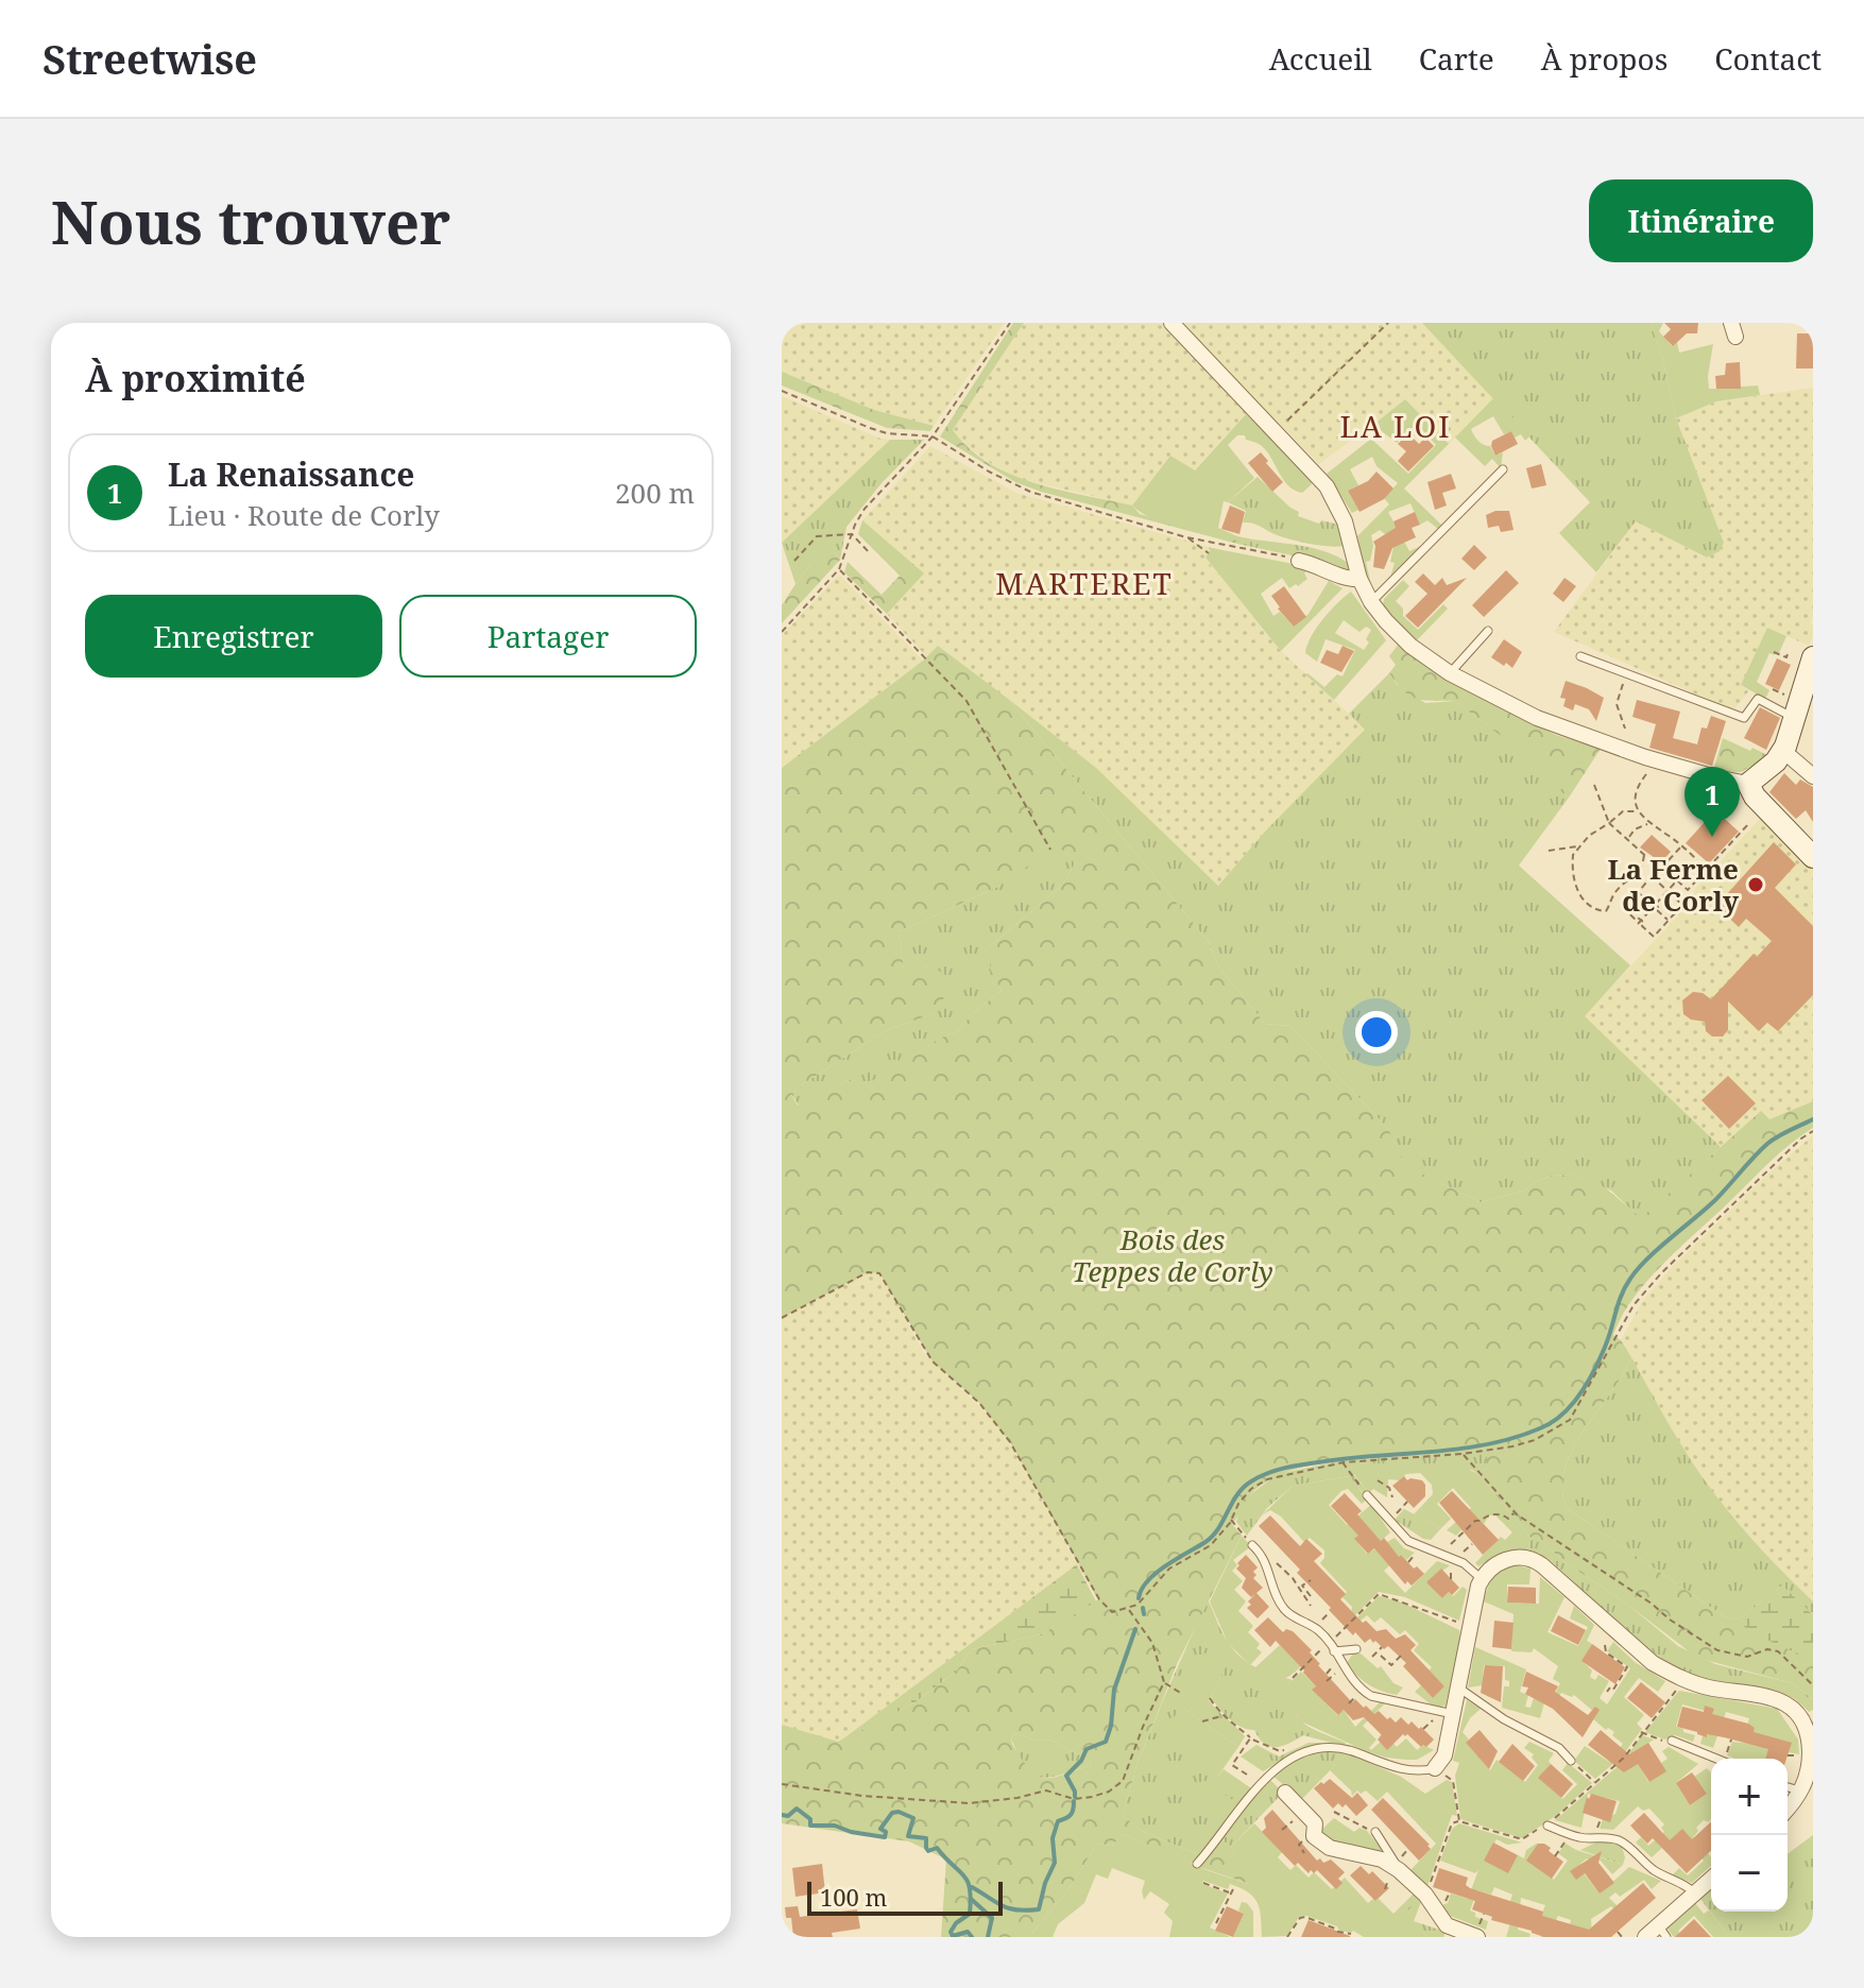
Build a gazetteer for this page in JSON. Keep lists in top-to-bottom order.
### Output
{
  "districts": ["LA LOI", "MARTERET"],
  "parks": ["Bois des Teppes de Corly"],
  "places": ["La Ferme de Corly"],
  "scale_bar": "100 m",
  "page": {
    "header": "Streetwise",
    "nav": [
      "Accueil",
      "Carte",
      "À propos",
      "Contact"
    ],
    "buttons": [
      "Itinéraire",
      ["Enregistrer", "Partager"]
    ],
    "title": "Nous trouver",
    "heading": "À proximité",
    "list": [
      {
        "mark": "1",
        "name": "La Renaissance",
        "note": "Lieu · Route de Corly",
        "value": "200 m"
      }
    ],
    "pins": "1",
    "map_buttons": ["+", "−"],
    "scale": "100 m"
  }
}
